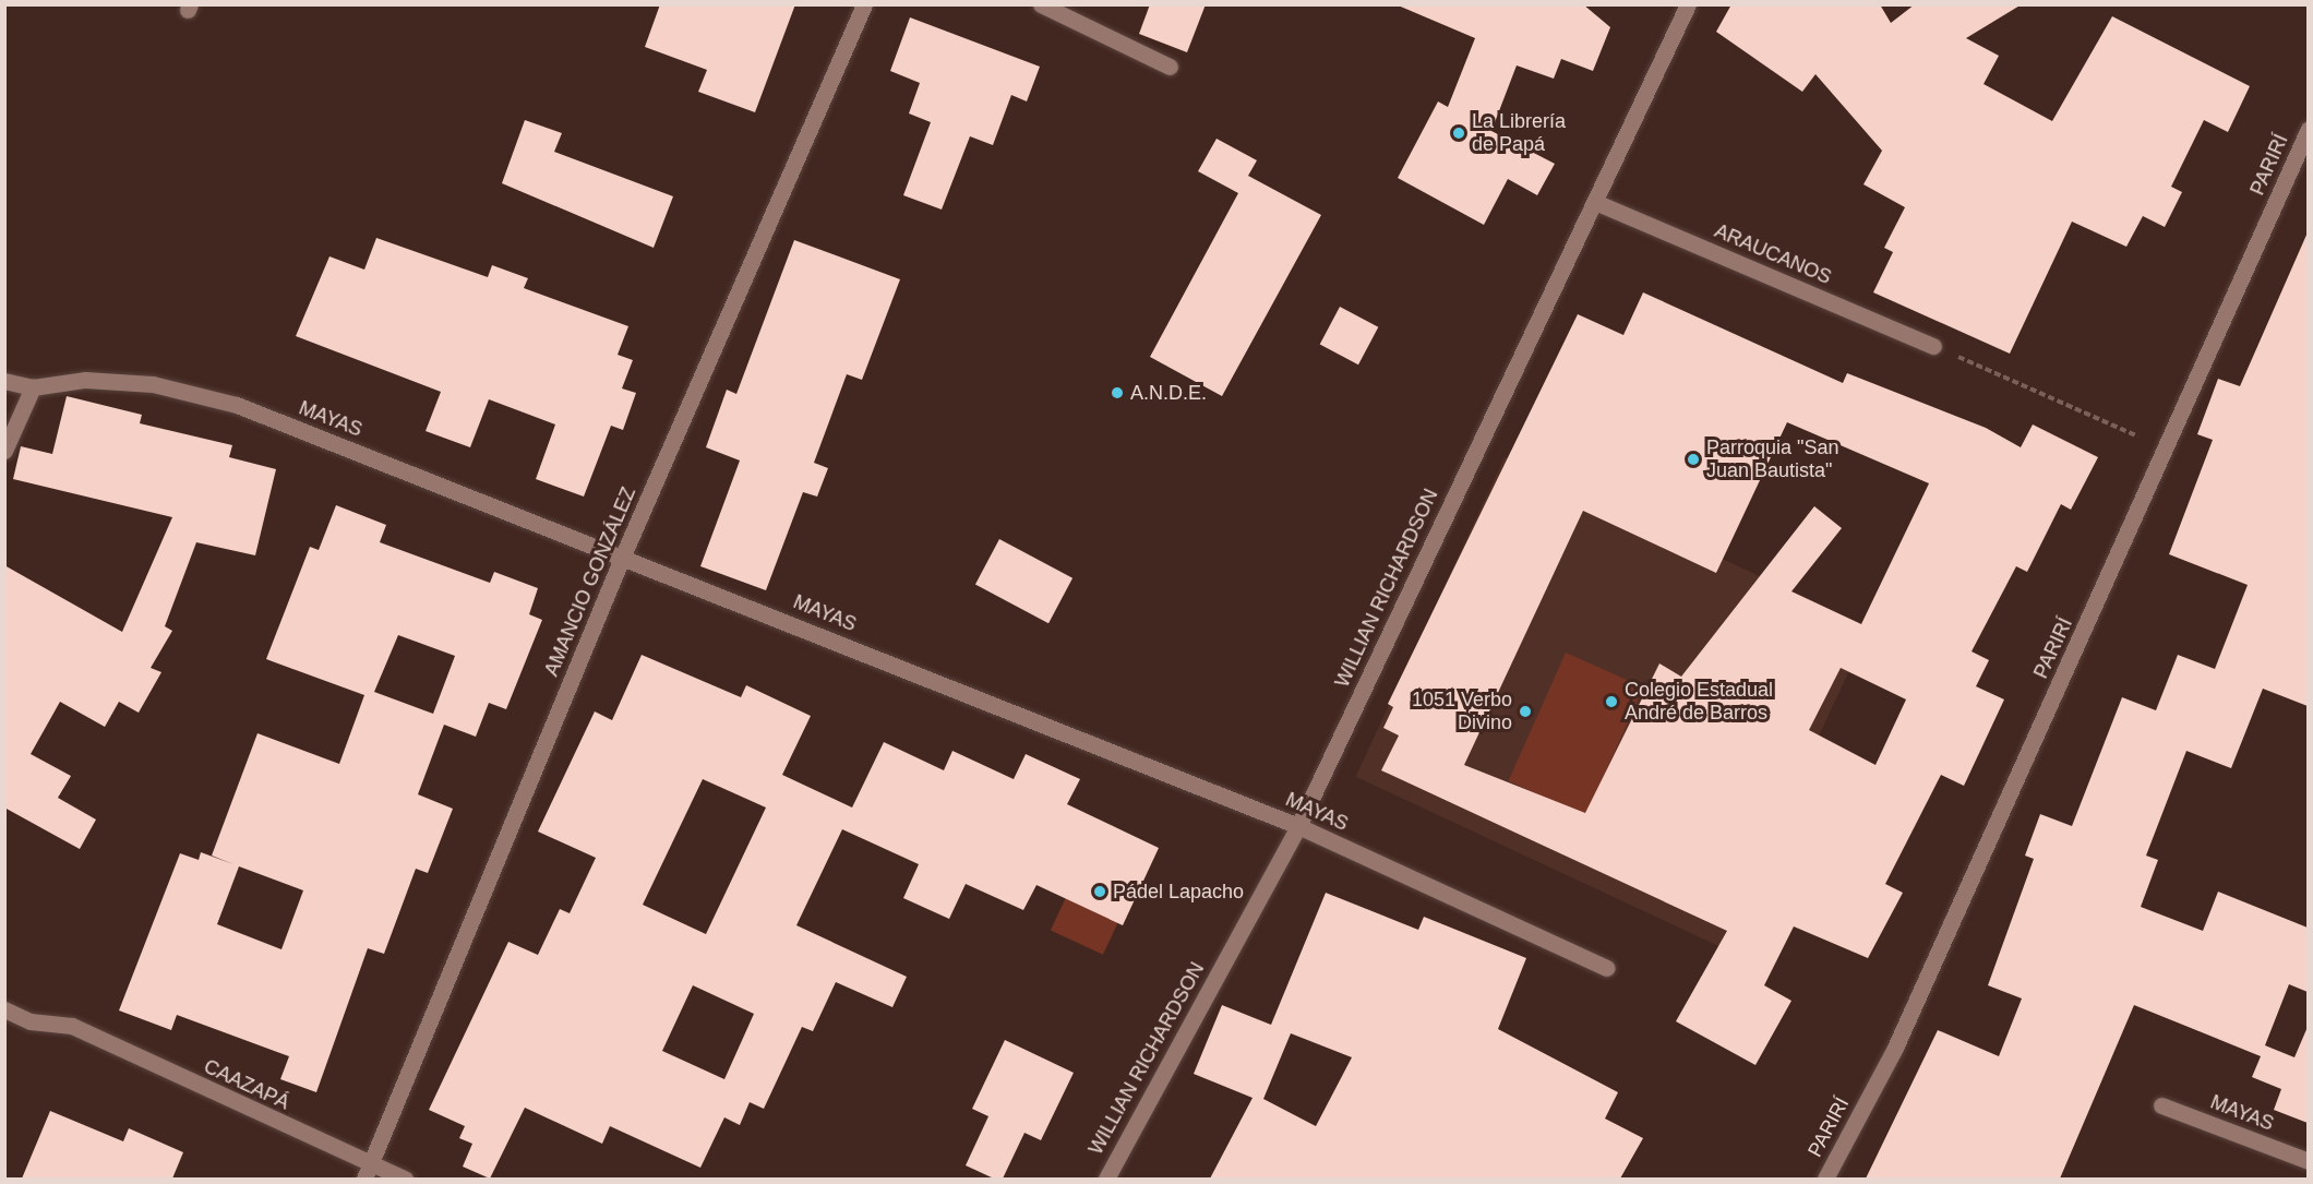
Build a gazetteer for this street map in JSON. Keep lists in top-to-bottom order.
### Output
{
  "streets": {
    "street": [
      "PARIRÍ",
      "ARAUCANOS",
      "MAYAS",
      "AMANCIO GONZÁLEZ",
      "WILLIAN RICHARDSON",
      "CAAZAPÁ"
    ]
  },
  "crossings": [
    ["ARAUCANOS", "WILLIAN RICHARDSON"],
    ["MAYAS", "AMANCIO GONZÁLEZ"],
    ["MAYAS", "WILLIAN RICHARDSON"],
    ["AMANCIO GONZÁLEZ", "CAAZAPÁ"]
  ],
  "places": [
    "La Librería de Papá",
    "A.N.D.E.",
    "Parroquia \"San Juan Bautista\"",
    "Colegio Estadual André de Barros",
    "1051 Verbo Divino",
    "Pádel Lapacho"
  ]
}
